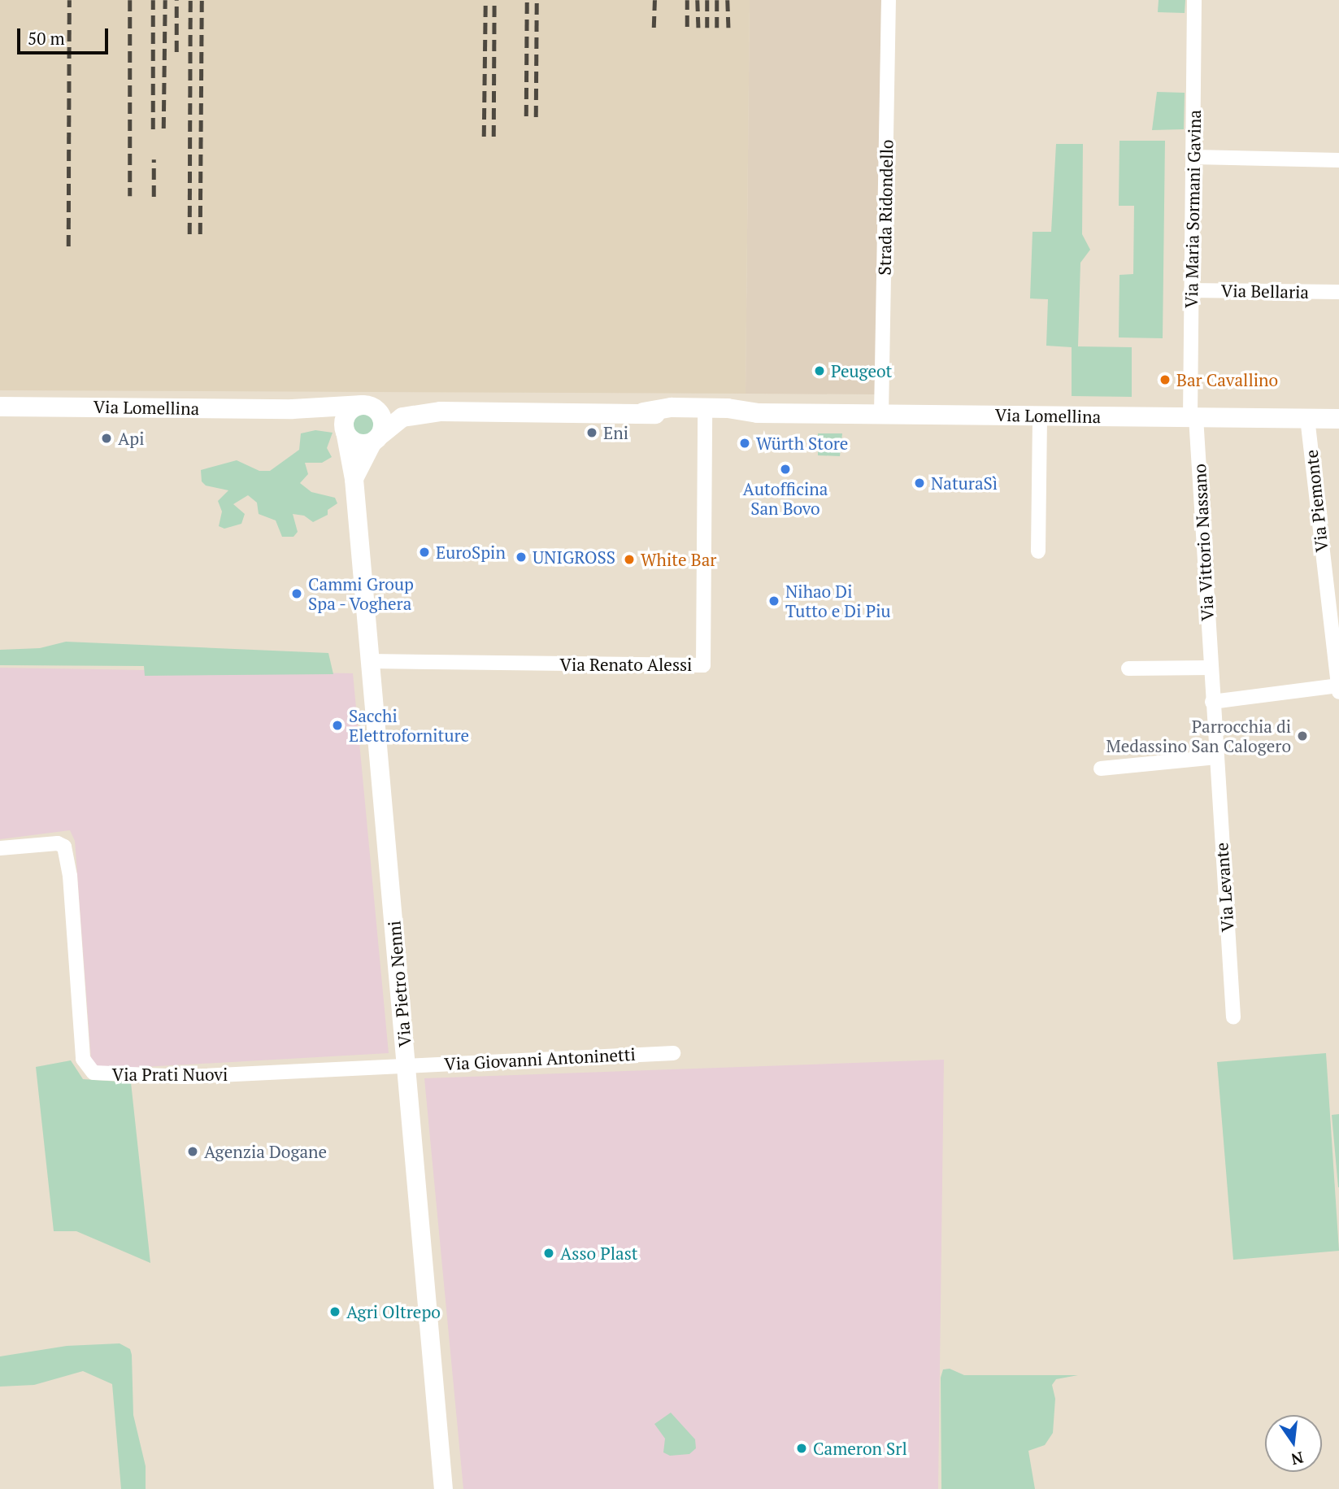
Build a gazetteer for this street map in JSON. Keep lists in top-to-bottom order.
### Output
{
  "streets": {
    "main road": ["Via Lomellina"],
    "street": [
      "Strada Ridondello",
      "Via Maria Sormani Gavina",
      "Via Bellaria",
      "Via Piemonte",
      "Via Vittorio Nassano",
      "Via Renato Alessi",
      "Via Levante",
      "Via Pietro Nenni",
      "Via Giovanni Antoninetti",
      "Via Prati Nuovi"
    ]
  },
  "crossings": [
    ["Strada Ridondello", "Via Lomellina"],
    ["Via Maria Sormani Gavina", "Via Bellaria"],
    ["Via Maria Sormani Gavina", "Via Lomellina"],
    ["Via Maria Sormani Gavina", "Via Vittorio Nassano"],
    ["Via Lomellina", "Via Piemonte"],
    ["Via Lomellina", "Via Vittorio Nassano"],
    ["Via Lomellina", "Via Renato Alessi"],
    ["Via Lomellina", "Via Pietro Nenni"],
    ["Via Vittorio Nassano", "Via Levante"],
    ["Via Renato Alessi", "Via Pietro Nenni"],
    ["Via Pietro Nenni", "Via Giovanni Antoninetti"],
    ["Via Pietro Nenni", "Via Prati Nuovi"],
    ["Via Giovanni Antoninetti", "Via Prati Nuovi"]
  ],
  "places": [
    "Peugeot",
    "Bar Cavallino",
    "Eni",
    "Api",
    "Würth Store",
    "Autofficina San Bovo",
    "NaturaSì",
    "EuroSpin",
    "UNIGROSS",
    "White Bar",
    "Cammi Group Spa - Voghera",
    "Nihao Di Tutto e Di Piu",
    "Sacchi Elettroforniture",
    "Parrocchia di Medassino San Calogero",
    "Agenzia Dogane",
    "Asso Plast",
    "Agri Oltrepo",
    "Cameron Srl"
  ],
  "scale_bar": "50 m",
  "north": "bottom"
}
